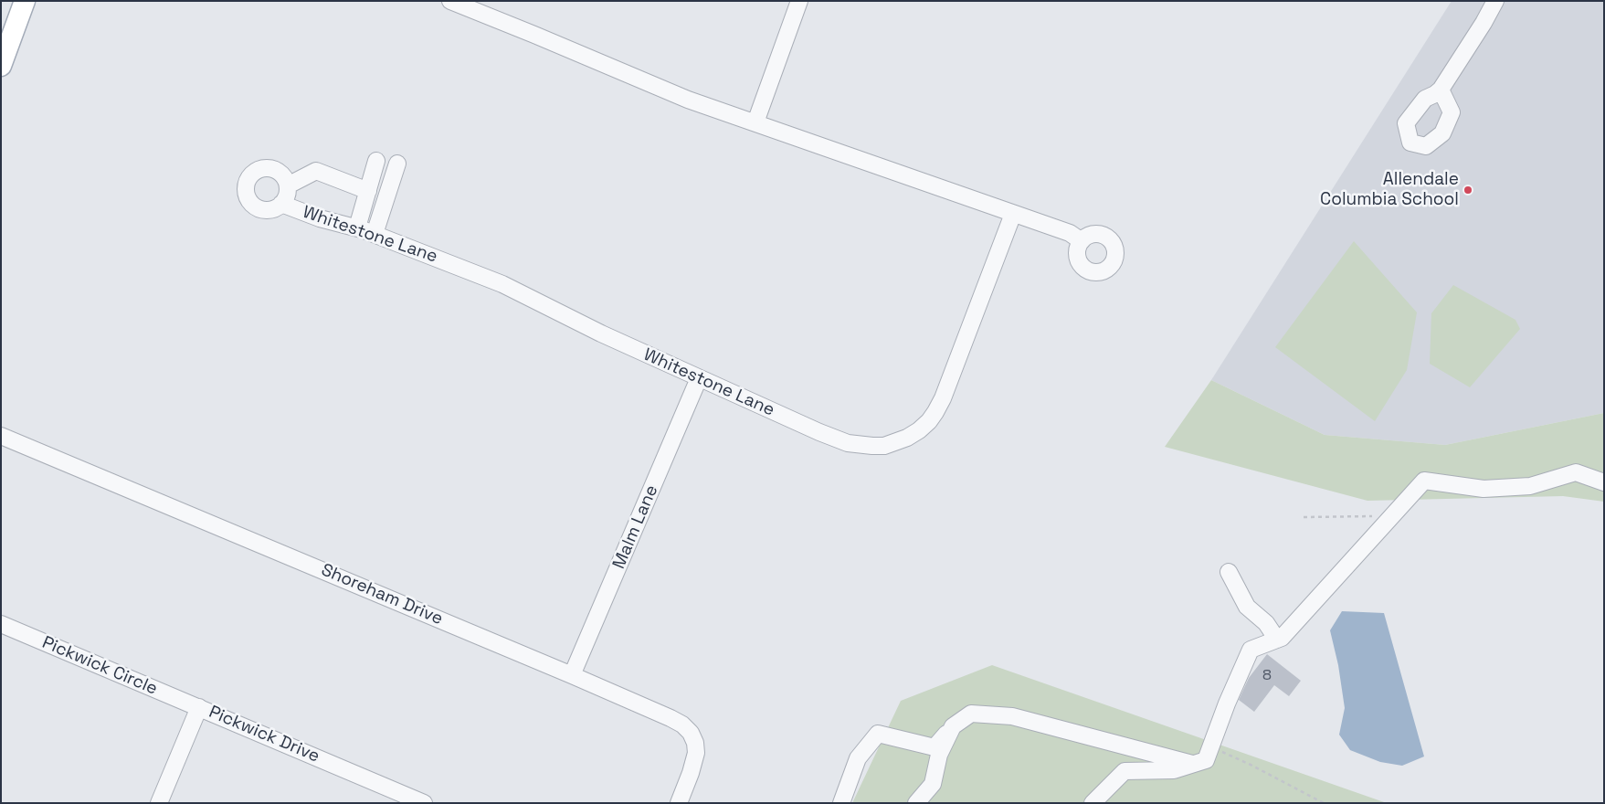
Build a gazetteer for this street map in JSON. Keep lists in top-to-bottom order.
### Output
{
  "streets": {
    "street": [
      "Whitestone Lane",
      "Malm Lane",
      "Shoreham Drive",
      "Pickwick Circle",
      "Pickwick Drive"
    ]
  },
  "crossings": [
    ["Whitestone Lane", "Malm Lane"],
    ["Malm Lane", "Shoreham Drive"],
    ["Pickwick Circle", "Pickwick Drive"]
  ],
  "places": ["Allendale Columbia School"],
  "house_numbers": ["8"]
}
